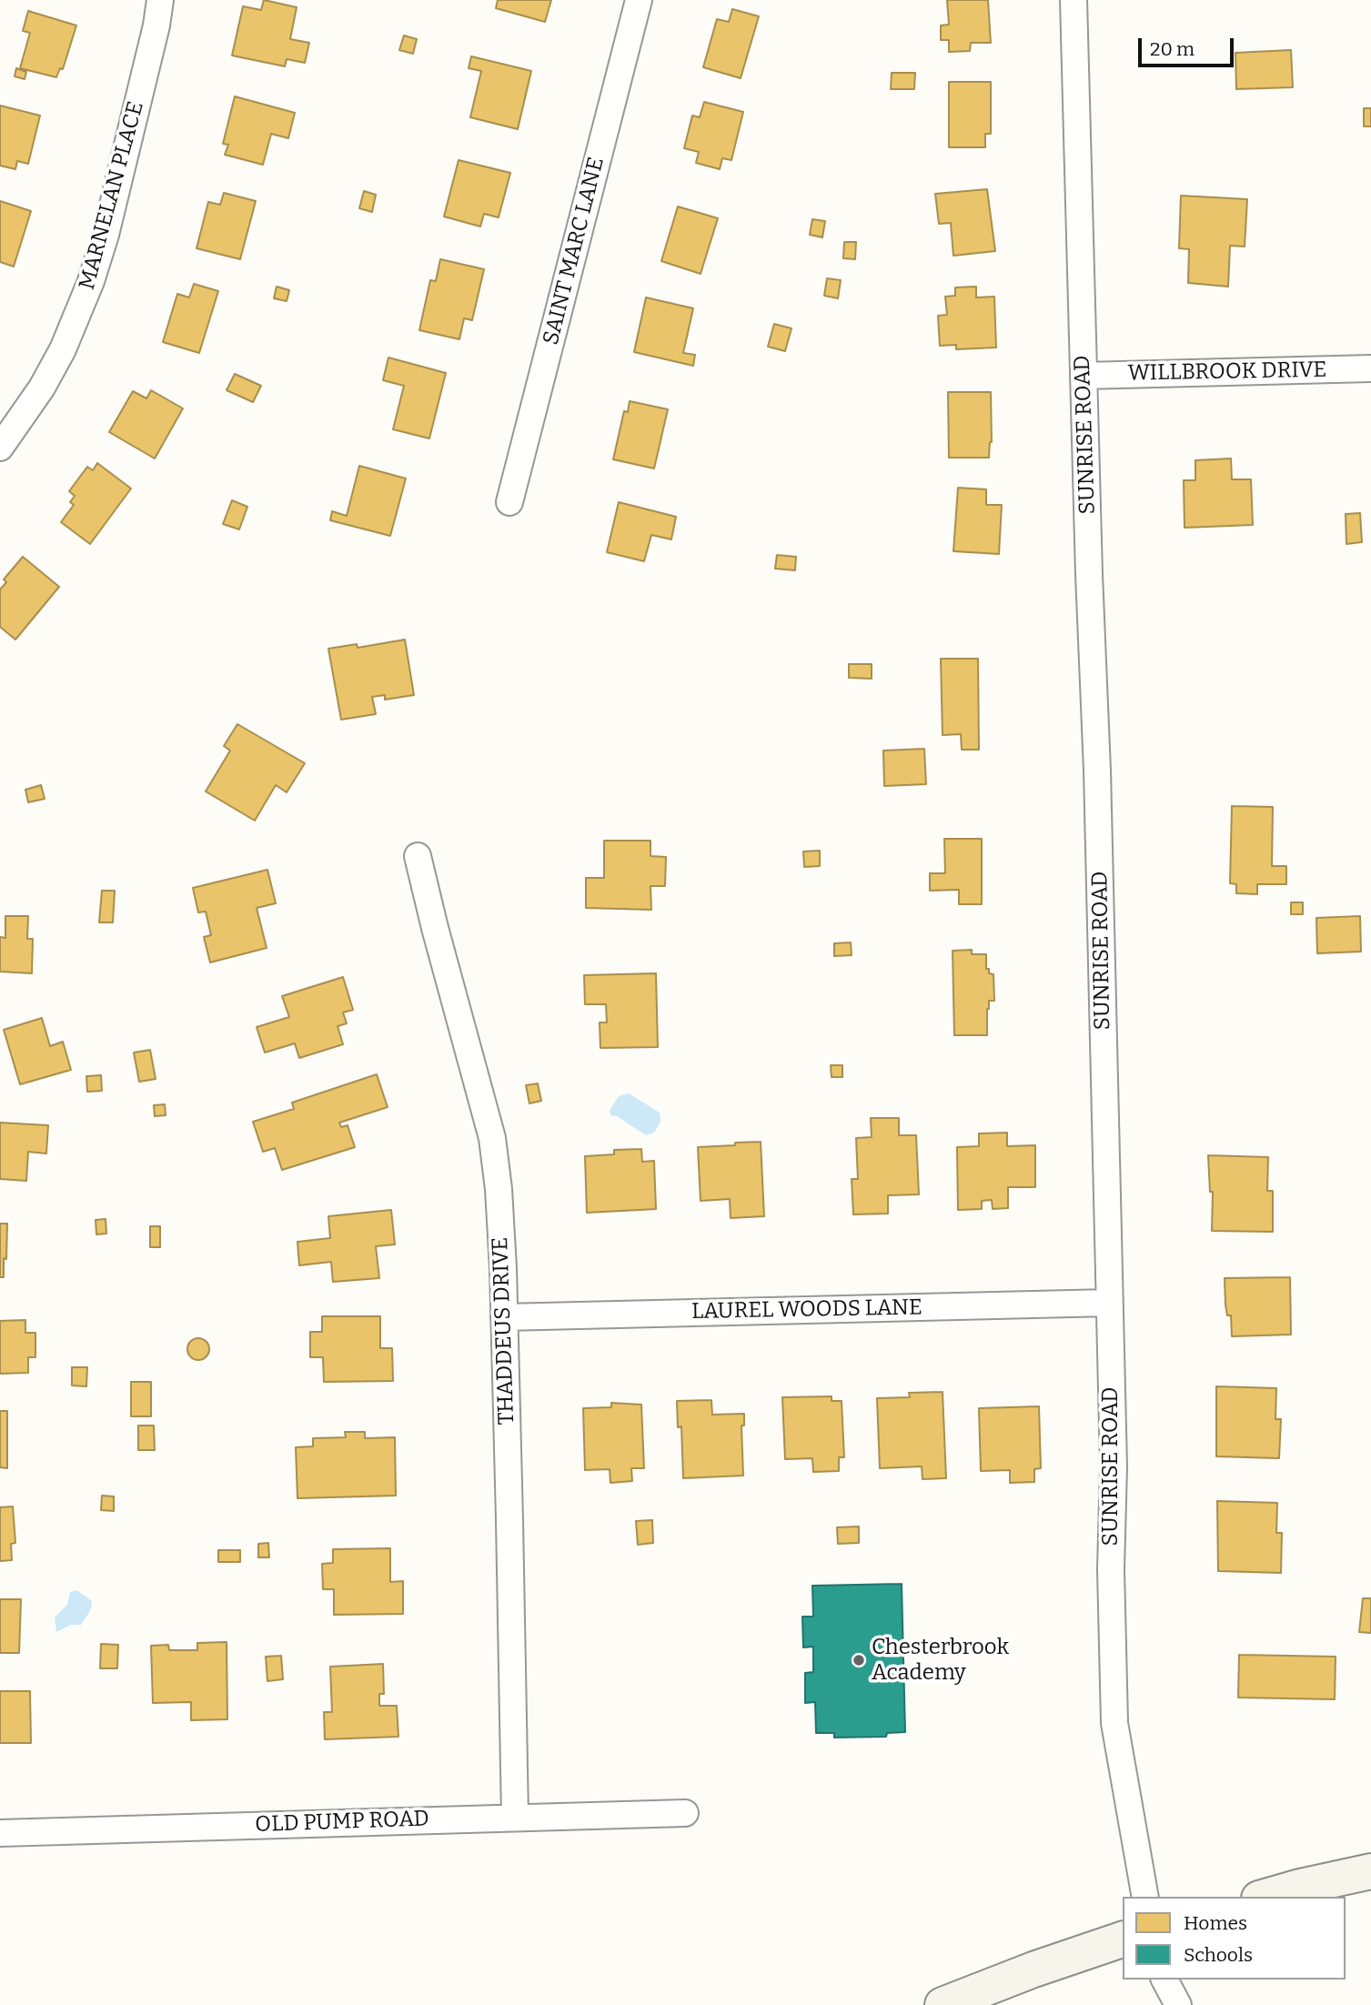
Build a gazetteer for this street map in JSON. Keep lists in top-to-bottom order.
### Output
{
  "streets": {
    "street": [
      "MARNELAN PLACE",
      "SAINT MARC LANE",
      "WILLBROOK DRIVE",
      "SUNRISE ROAD",
      "LAUREL WOODS LANE",
      "THADDEUS DRIVE",
      "OLD PUMP ROAD"
    ]
  },
  "crossings": [
    ["WILLBROOK DRIVE", "SUNRISE ROAD"],
    ["SUNRISE ROAD", "LAUREL WOODS LANE"],
    ["LAUREL WOODS LANE", "THADDEUS DRIVE"],
    ["THADDEUS DRIVE", "OLD PUMP ROAD"]
  ],
  "places": ["Chesterbrook Academy"],
  "legend": ["Homes", "Schools"],
  "scale_bar": "20 m"
}
